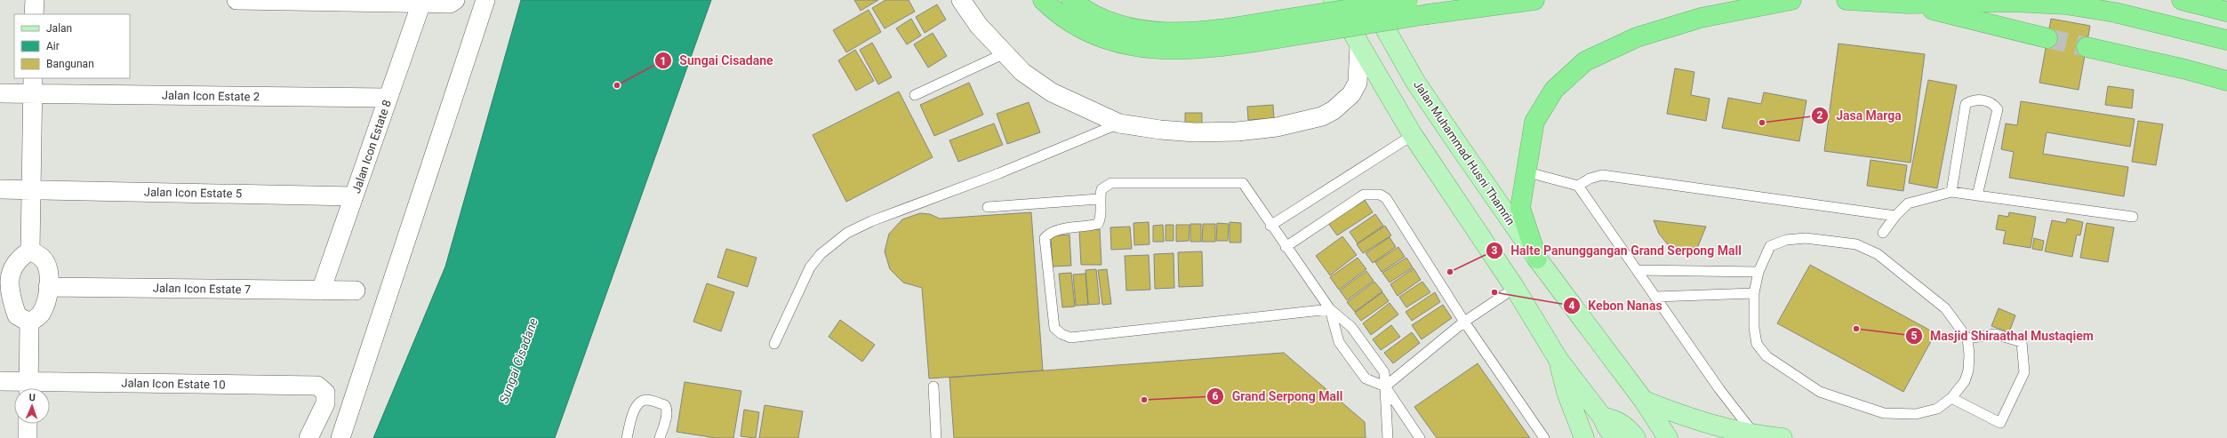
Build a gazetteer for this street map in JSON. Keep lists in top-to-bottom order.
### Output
{
  "streets": {
    "main road": ["Jalan Muhammad Husni Thamrin"],
    "street": [
      "Jalan Icon Estate 2",
      "Jalan Icon Estate 8",
      "Jalan Icon Estate 5",
      "Jalan Icon Estate 7",
      "Jalan Icon Estate 10"
    ]
  },
  "crossings": [
    ["Jalan Icon Estate 2", "Jalan Icon Estate 8"],
    ["Jalan Icon Estate 8", "Jalan Icon Estate 5"],
    ["Jalan Icon Estate 8", "Jalan Icon Estate 7"]
  ],
  "water": ["Sungai Cisadane"],
  "places": [
    "Sungai Cisadane",
    "Jasa Marga",
    "Halte Panunggangan Grand Serpong Mall",
    "Kebon Nanas",
    "Masjid Shiraathal Mustaqiem",
    "Grand Serpong Mall"
  ],
  "legend": ["Jalan", "Air", "Bangunan"],
  "north": "top"
}
